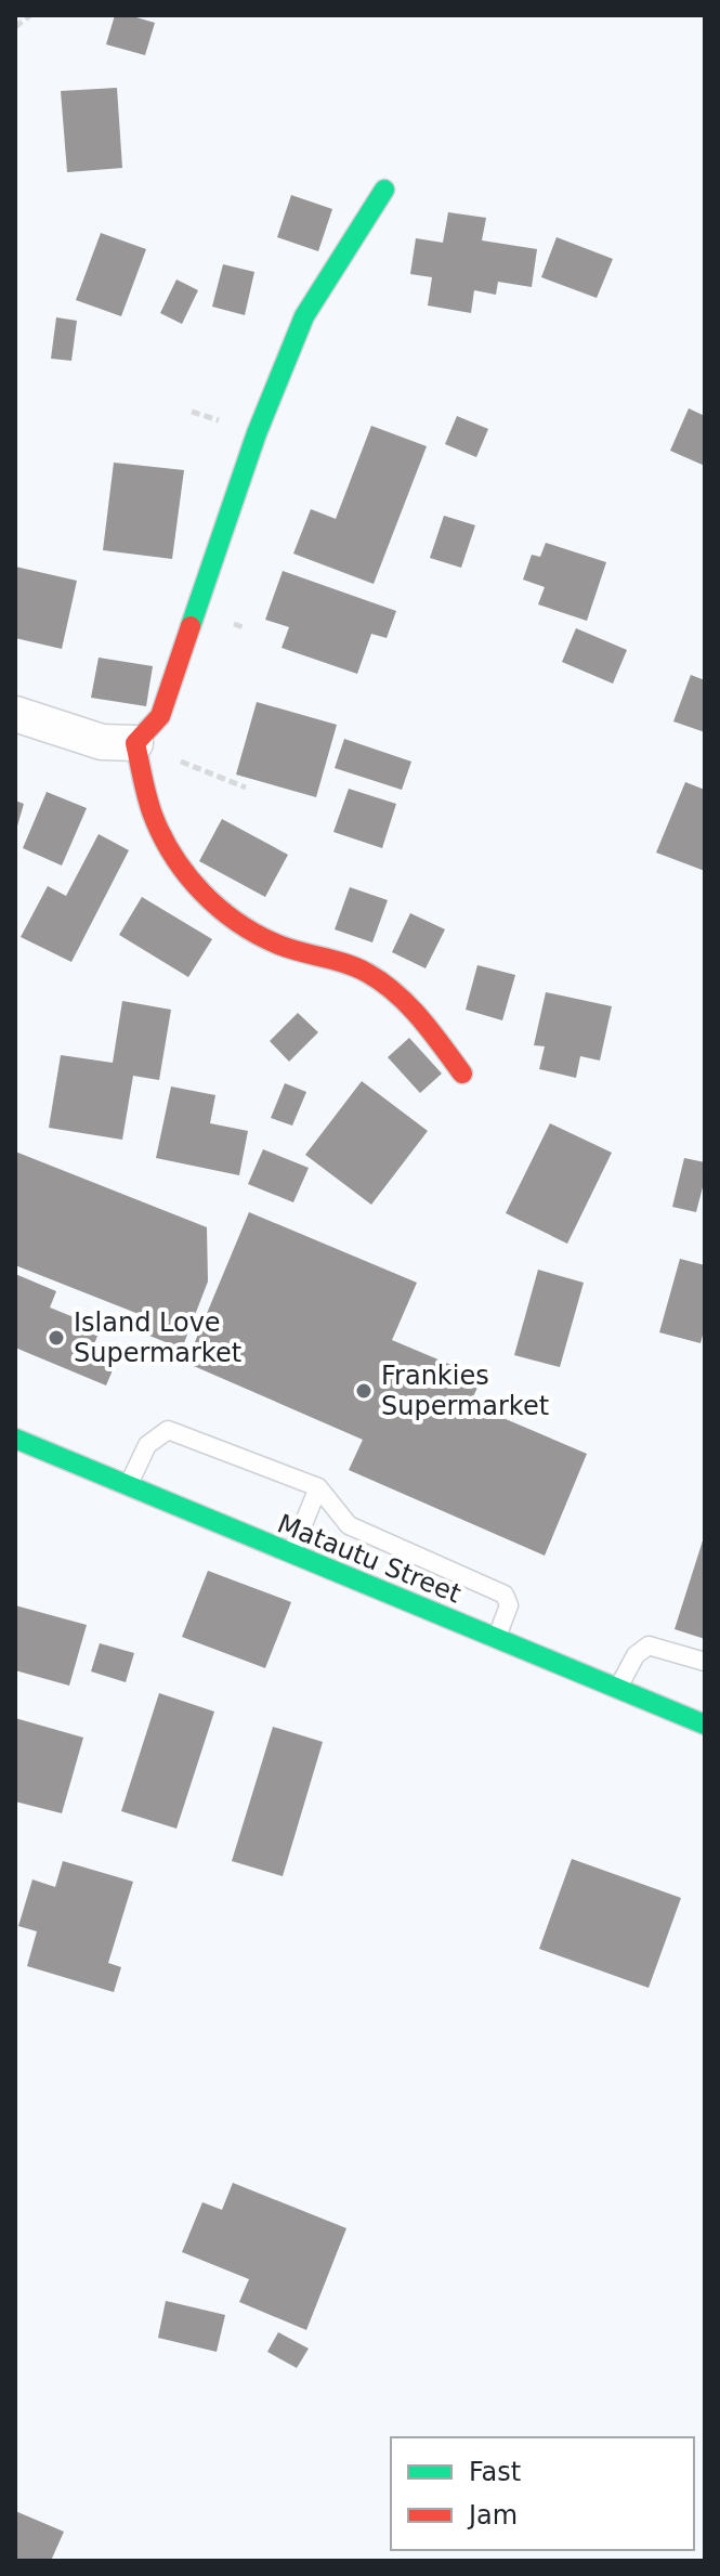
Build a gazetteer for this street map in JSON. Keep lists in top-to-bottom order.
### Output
{
  "streets": {
    "street": ["Matautu Street"]
  },
  "places": ["Island Love Supermarket", "Frankies Supermarket"],
  "legend": ["Fast", "Jam"]
}
